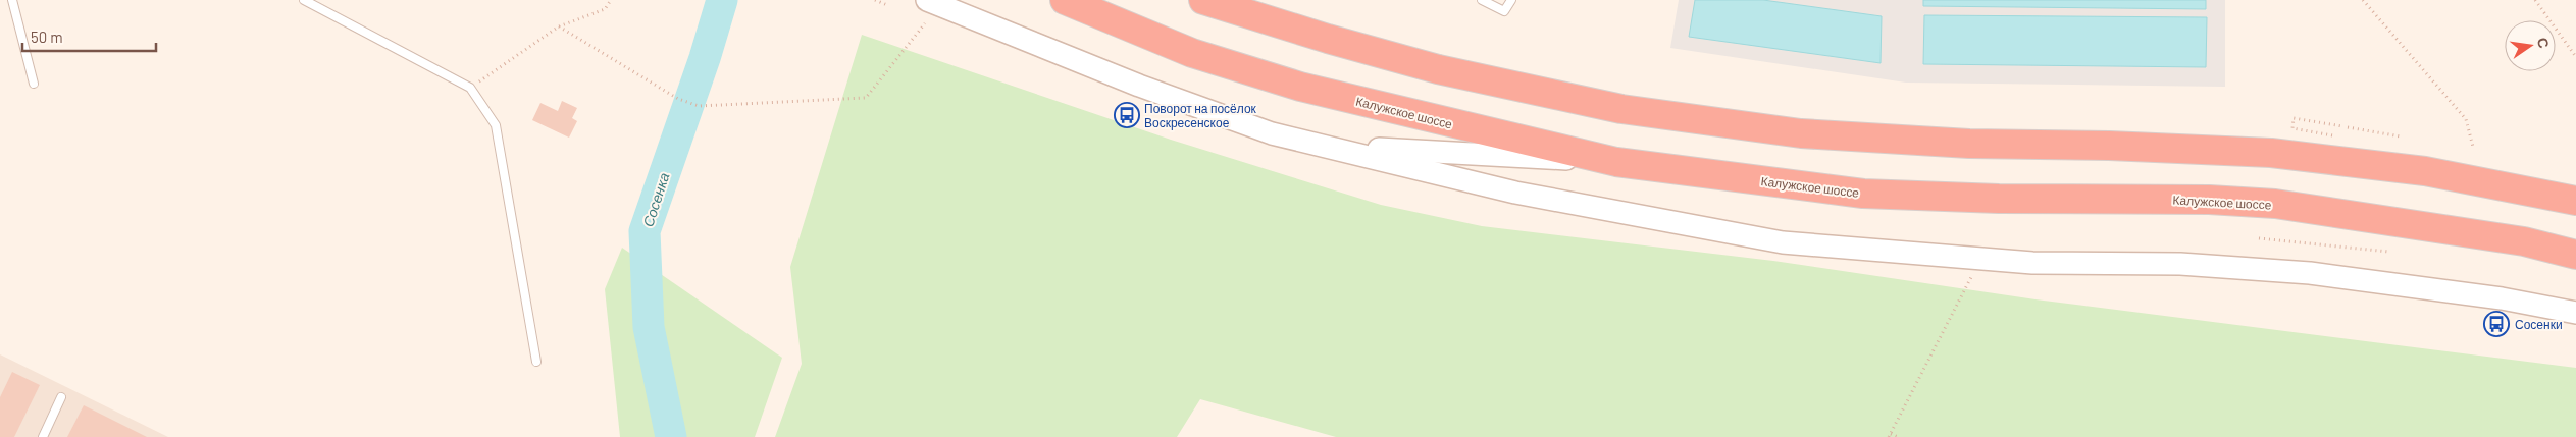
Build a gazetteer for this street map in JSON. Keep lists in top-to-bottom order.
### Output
{
  "streets": {
    "highway": ["Калужское шоссе"]
  },
  "water": ["Сосенка"],
  "places": {
    "bus stop": ["Поворот на посёлок Воскресенское", "Сосенки"]
  },
  "scale_bar": "50 m",
  "north": "right"
}
